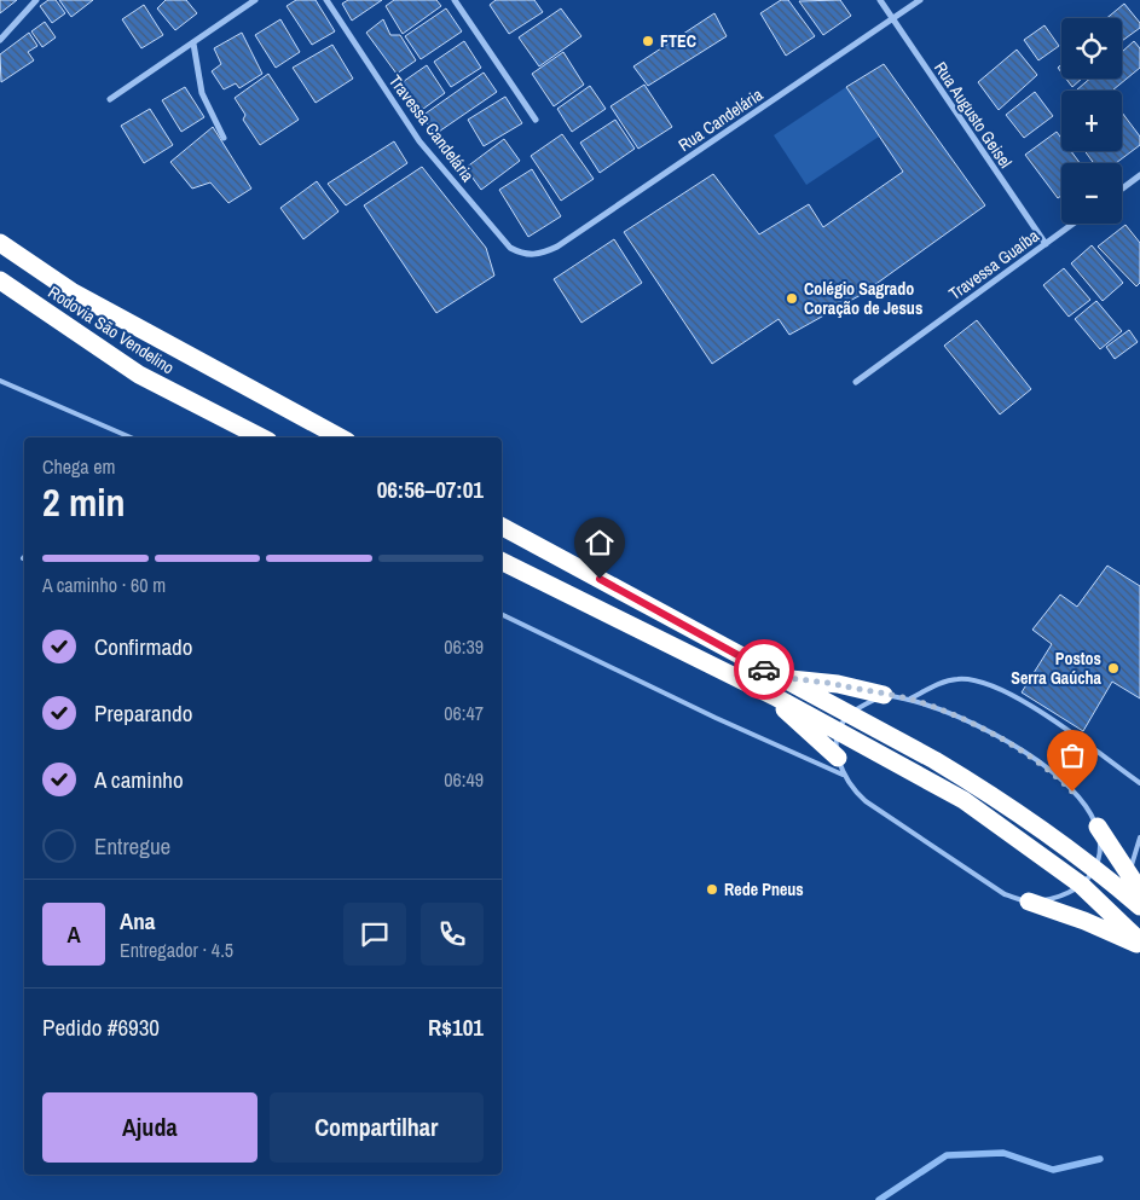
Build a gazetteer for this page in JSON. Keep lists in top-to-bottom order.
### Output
{
  "streets": {
    "highway": ["Rodovia São Vendelino"],
    "street": [
      "Rua Augusto Geisel",
      "Rua Candelária",
      "Travessa Candelária",
      "Travessa Guaíba"
    ]
  },
  "crossings": [
    ["Rua Augusto Geisel", "Rua Candelária"],
    ["Rua Augusto Geisel", "Travessa Guaíba"],
    ["Rua Candelária", "Travessa Candelária"]
  ],
  "places": [
    "FTEC",
    "Colégio Sagrado Coração de Jesus",
    "Postos Serra Gaúcha",
    "Rede Pneus"
  ],
  "page": {
    "map_buttons": ["+", "−"],
    "heading": ["2 min", "Chega em", "06:56–07:01"],
    "panel": [
      "Ana",
      "Entregador · 4.5",
      "Pedido #6930",
      "R$101"
    ],
    "bar": "A caminho · 60 m",
    "list": [
      ["Confirmado", "06:39"],
      ["Preparando", "06:47"],
      ["A caminho", "06:49"],
      "Entregue"
    ],
    "round": "A",
    "buttons": ["Ajuda", "Compartilhar"]
  }
}
